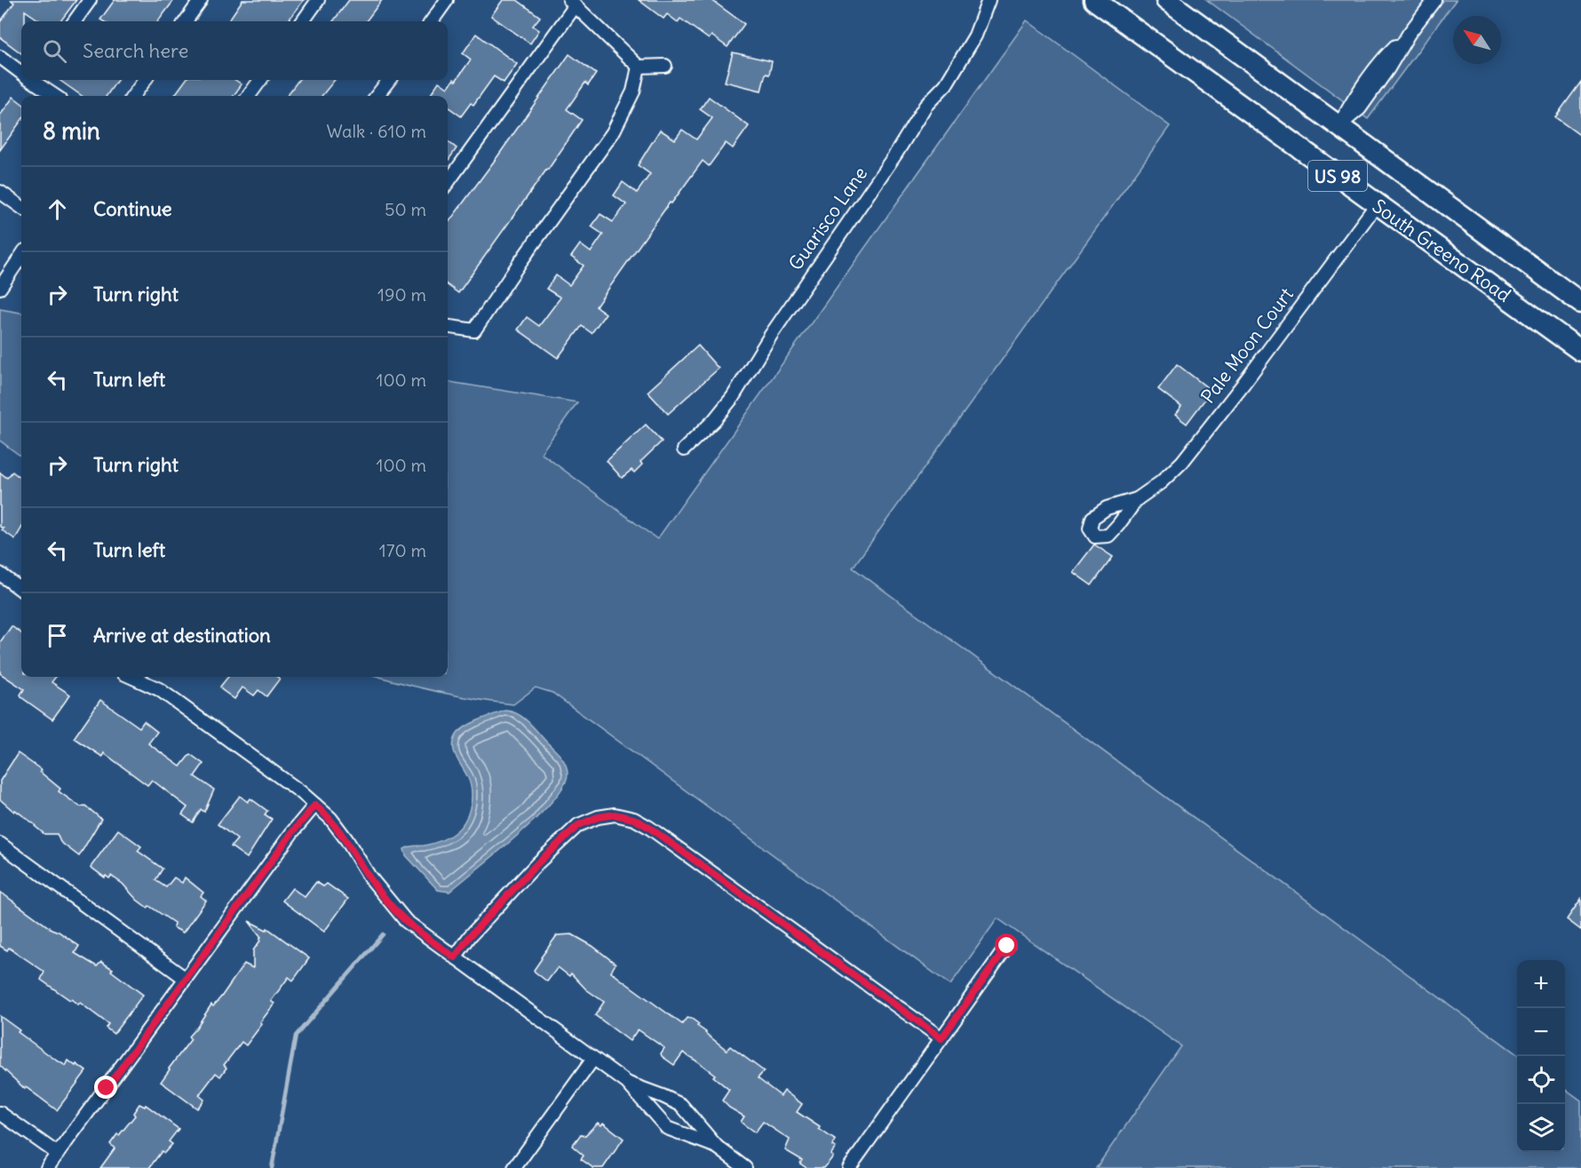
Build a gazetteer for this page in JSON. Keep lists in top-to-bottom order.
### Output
{
  "streets": {
    "main road": ["US 98", "South Greeno Road"],
    "street": ["Guarisco Lane", "Pale Moon Court"]
  },
  "crossings": [
    ["South Greeno Road", "Pale Moon Court"]
  ],
  "north": "top left",
  "page": {
    "search": "Search here",
    "heading": ["8 min", "Walk · 610 m"],
    "list": [
      ["Continue", "50 m"],
      ["Turn right", "190 m"],
      ["Turn left", "100 m"],
      ["Turn right", "100 m"],
      ["Turn left", "170 m"],
      "Arrive at destination"
    ],
    "map_buttons": ["+", "−"]
  }
}
